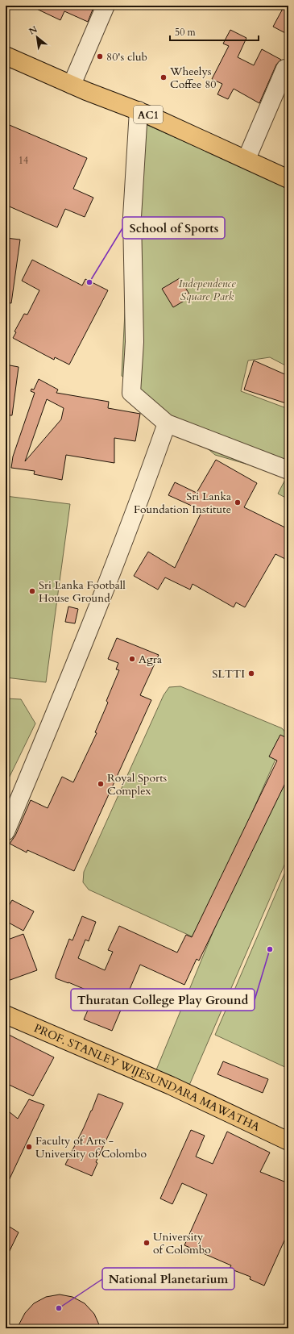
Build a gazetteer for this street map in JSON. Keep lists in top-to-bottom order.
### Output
{
  "streets": {
    "main road": ["AC1", "PROF. STANLEY WIJESUNDARA MAWATHA"]
  },
  "parks": ["Independence Square Park"],
  "places": [
    "80's club",
    "Wheelys Coffee 80",
    "School of Sports",
    "Sri Lanka Foundation Institute",
    "Sri Lanka Football House Ground",
    "Agra",
    "SLTTI",
    "Royal Sports Complex",
    "Thuratan College Play Ground",
    "Faculty of Arts - University of Colombo",
    "University of Colombo",
    "National Planetarium"
  ],
  "house_numbers": ["14"],
  "scale_bar": "50 m",
  "north": "top left"
}
